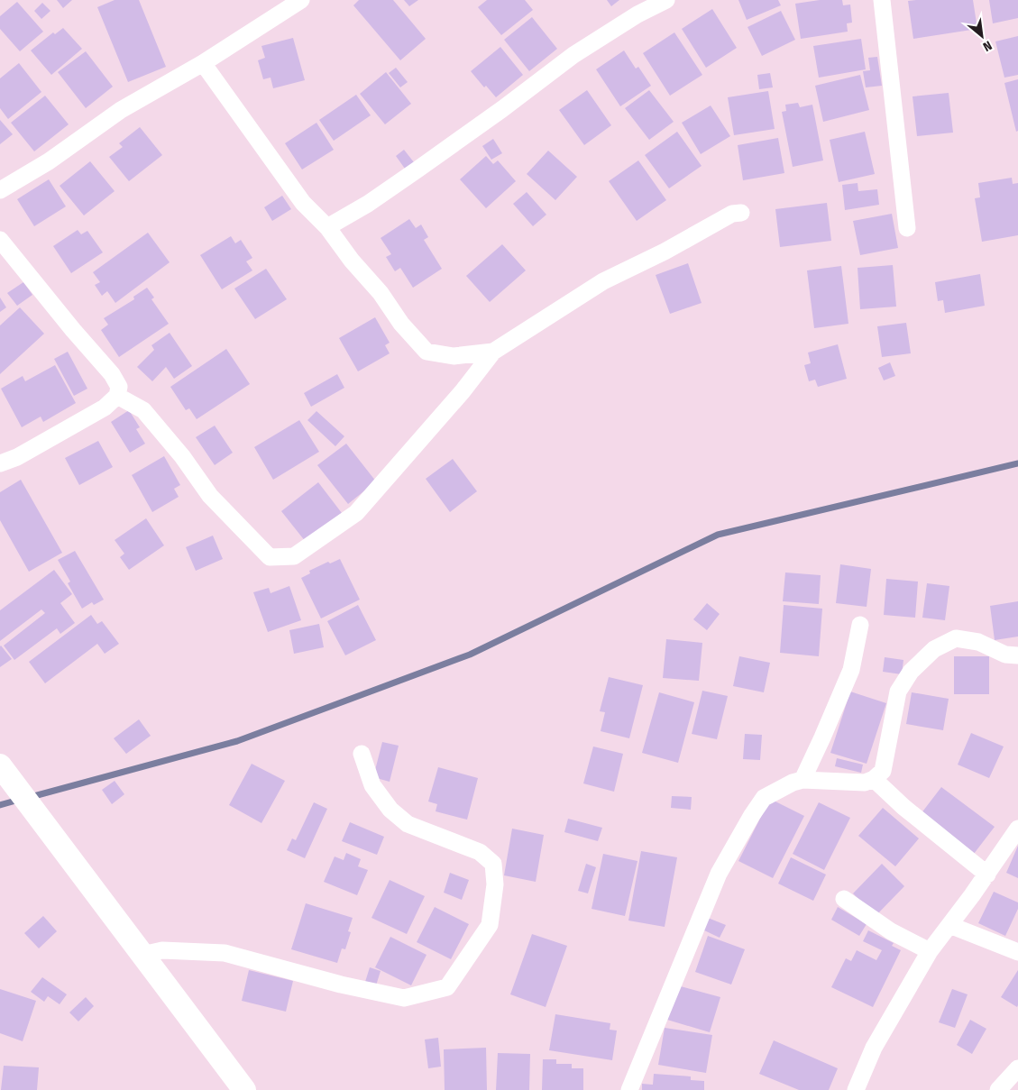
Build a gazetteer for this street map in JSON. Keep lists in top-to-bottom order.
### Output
{
  "north": "bottom right"
}
